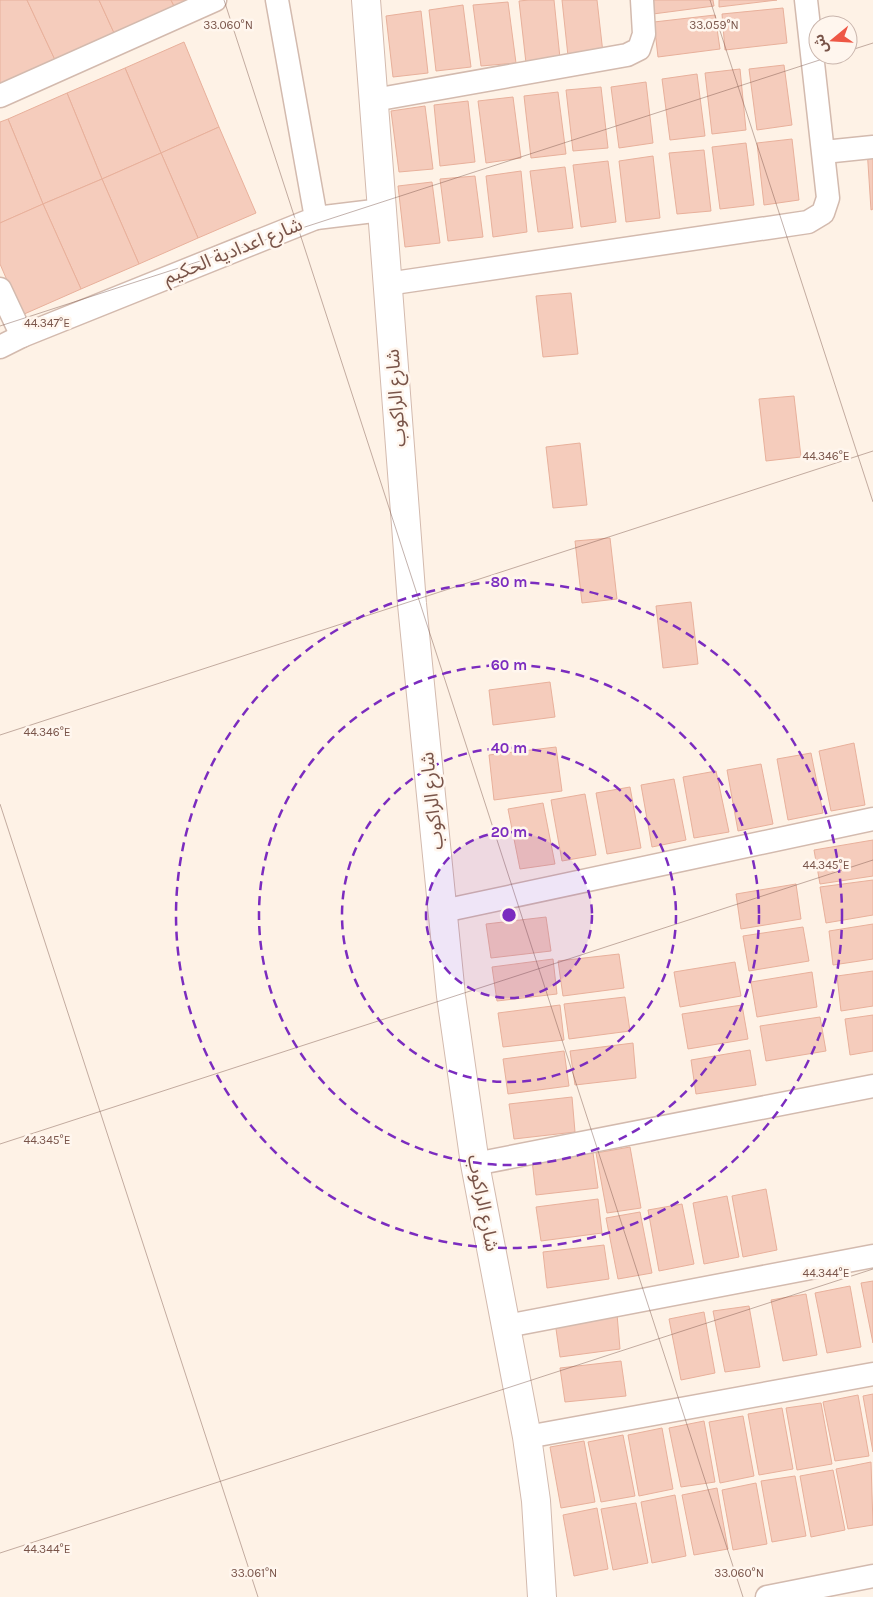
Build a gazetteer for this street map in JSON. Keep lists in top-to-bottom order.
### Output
{
  "streets": {
    "street": ["شارع اعدادية الحكيم", "شارع الراكوب"]
  },
  "north": "left",
  "coordinates": [
    "33.060°N",
    "33.059°N",
    "44.347°E",
    "44.346°E",
    "44.345°E",
    "44.344°E",
    "33.061°N"
  ],
  "rings": [
    "80 m",
    "60 m",
    "40 m",
    "20 m"
  ]
}
